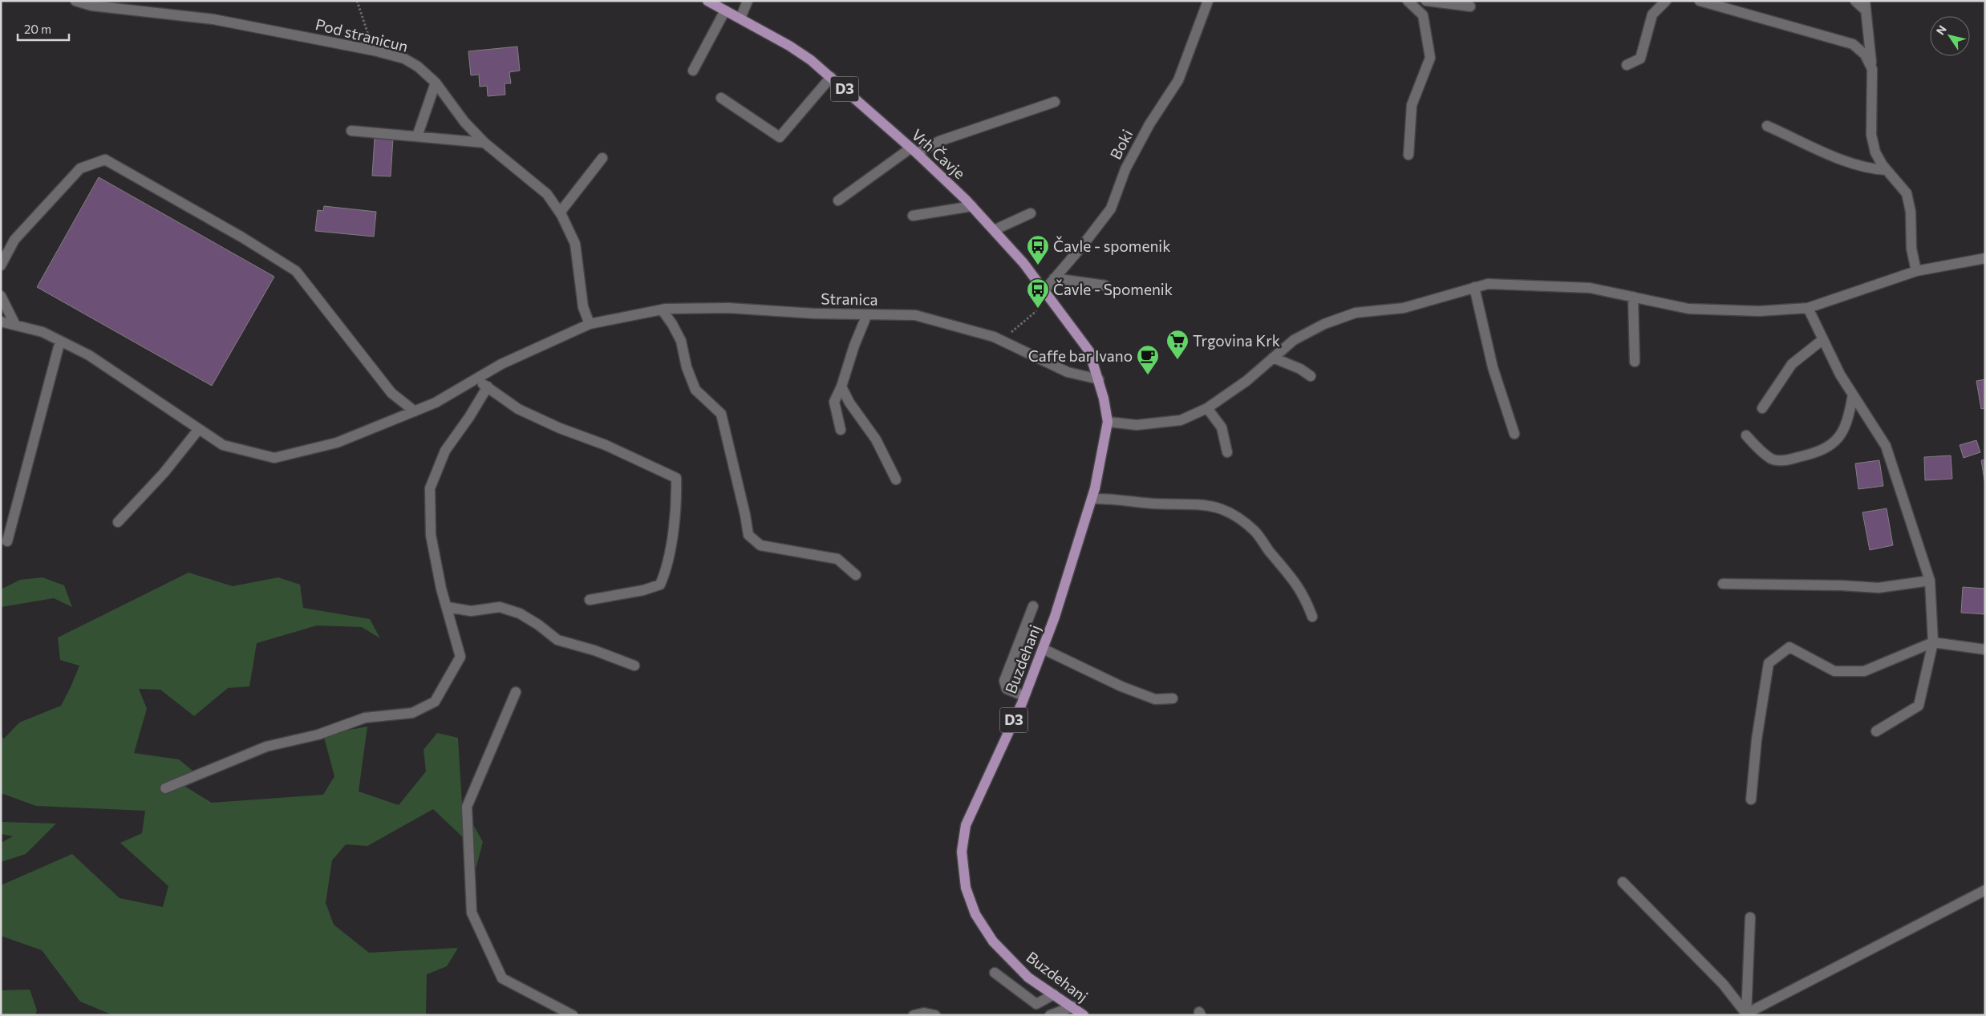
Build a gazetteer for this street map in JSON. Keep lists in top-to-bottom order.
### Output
{
  "streets": {
    "main road": ["D3", "Vrh Čavje", "Buzdehanj"],
    "street": ["Pod stranicun", "Boki", "Stranica"]
  },
  "crossings": [
    ["Pod stranicun", "Stranica"],
    ["Boki", "Vrh Čavje"],
    ["Vrh Čavje", "Stranica"],
    ["Vrh Čavje", "Buzdehanj"],
    ["Stranica", "Buzdehanj"]
  ],
  "places": {
    "bus stop": ["Čavle - spomenik", "Čavle - Spomenik"],
    "supermarket": ["Trgovina Krk"],
    "cafe": ["Caffe bar Ivano"]
  },
  "scale_bar": "20 m",
  "north": "top left"
}
